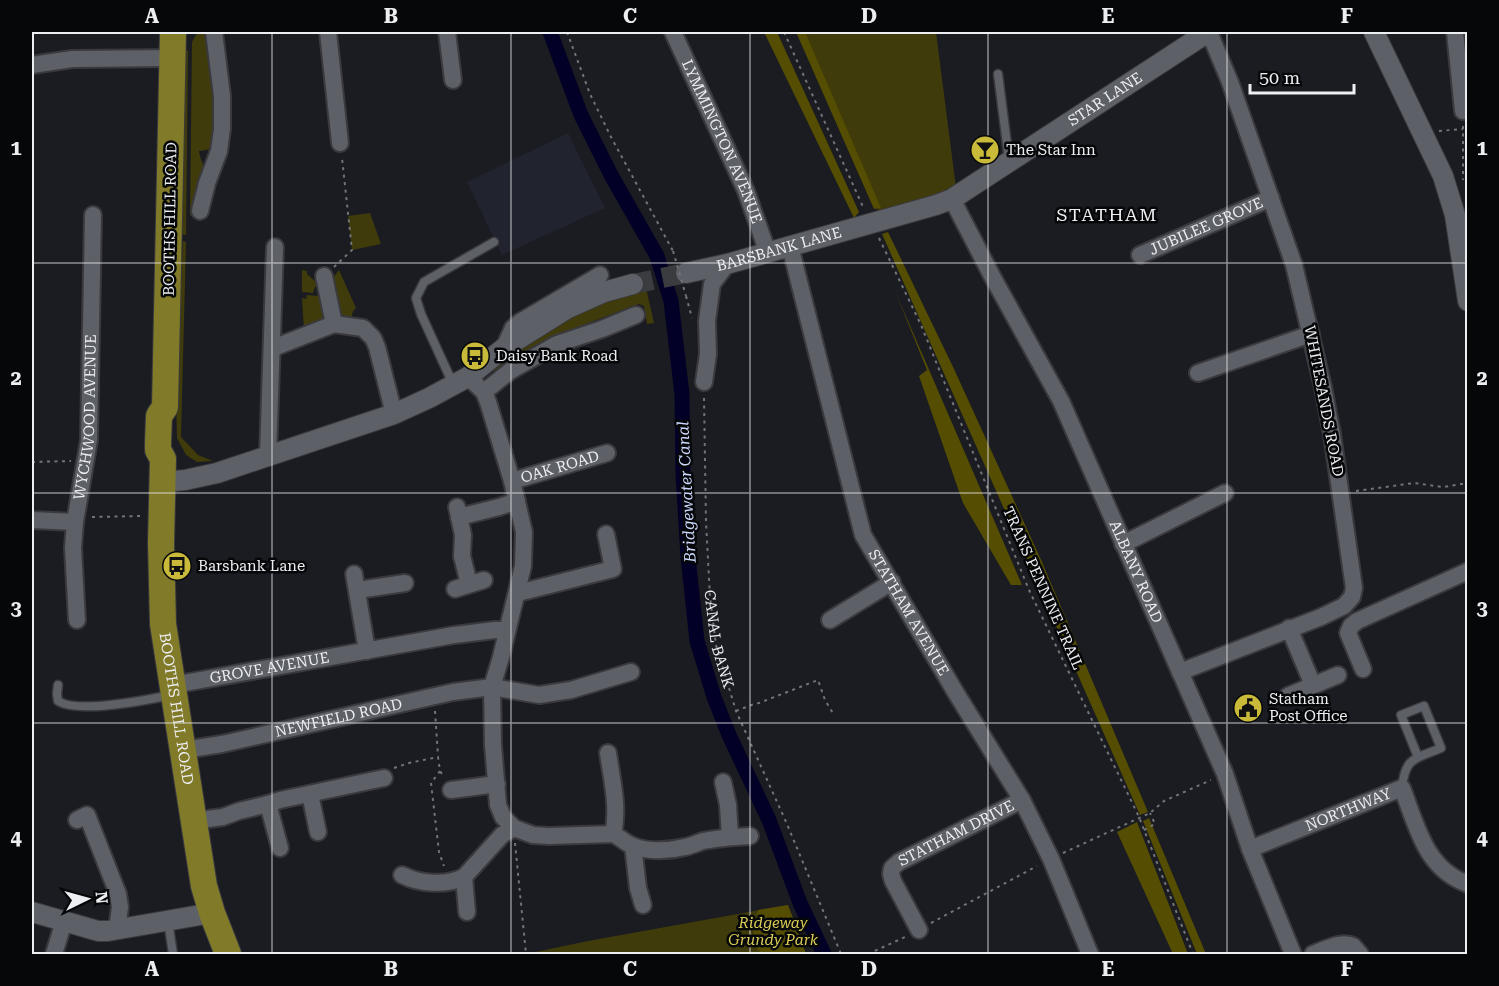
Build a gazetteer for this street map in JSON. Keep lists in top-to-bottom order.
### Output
{
  "streets": {
    "main road": ["BOOTHS HILL ROAD"],
    "street": [
      "STAR LANE",
      "LYMMINGTON AVENUE",
      "JUBILEE GROVE",
      "BARSBANK LANE",
      "WHITESANDS ROAD",
      "WYCHWOOD AVENUE",
      "OAK ROAD",
      "ALBANY ROAD",
      "STATHAM AVENUE",
      "GROVE AVENUE",
      "NEWFIELD ROAD",
      "NORTHWAY",
      "STATHAM DRIVE"
    ],
    "path": ["TRANS PENNINE TRAIL", "CANAL BANK"]
  },
  "crossings": [
    ["STAR LANE", "BARSBANK LANE"],
    ["STAR LANE", "WHITESANDS ROAD"],
    ["STAR LANE", "ALBANY ROAD"],
    ["STAR LANE", "TRANS PENNINE TRAIL"],
    ["LYMMINGTON AVENUE", "BARSBANK LANE"],
    ["BOOTHS HILL ROAD", "GROVE AVENUE"],
    ["BOOTHS HILL ROAD", "NEWFIELD ROAD"],
    ["JUBILEE GROVE", "WHITESANDS ROAD"],
    ["BARSBANK LANE", "TRANS PENNINE TRAIL"],
    ["BARSBANK LANE", "STATHAM AVENUE"],
    ["WHITESANDS ROAD", "ALBANY ROAD"],
    ["ALBANY ROAD", "NORTHWAY"],
    ["STATHAM AVENUE", "STATHAM DRIVE"]
  ],
  "districts": ["STATHAM"],
  "water": ["Bridgewater Canal"],
  "parks": ["Ridgeway Grundy Park"],
  "places": {
    "bar": ["The Star Inn"],
    "bus stop": ["Daisy Bank Road", "Barsbank Lane"],
    "public building": ["Statham Post Office"]
  },
  "scale_bar": "50 m",
  "north": "right",
  "grid": {
    "columns": [
      "A",
      "B",
      "C",
      "D",
      "E",
      "F"
    ],
    "rows": [
      "1",
      "2",
      "3",
      "4"
    ]
  }
}
